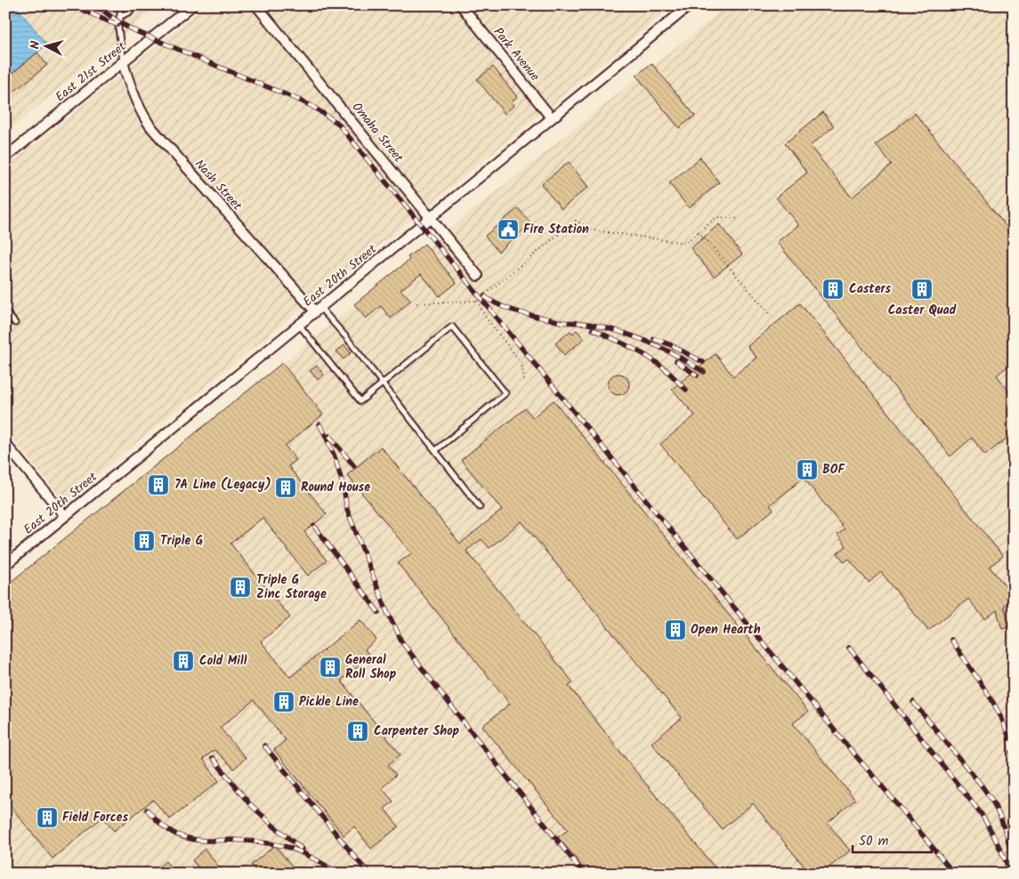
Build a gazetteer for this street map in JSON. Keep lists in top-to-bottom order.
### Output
{
  "streets": {
    "street": [
      "Park Avenue",
      "East 21st Street",
      "Omaha Street",
      "Nash Street",
      "East 20th Street"
    ]
  },
  "crossings": [
    ["Park Avenue", "East 20th Street"],
    ["East 21st Street", "Nash Street"],
    ["Omaha Street", "East 20th Street"],
    ["Nash Street", "East 20th Street"]
  ],
  "places": {
    "public building": ["Fire Station"],
    "building": [
      "Casters",
      "Caster Quad",
      "BOF",
      "7A Line (Legacy)",
      "Round House",
      "Triple G",
      "Triple G Zinc Storage",
      "Open Hearth",
      "Cold Mill",
      "General Roll Shop",
      "Pickle Line",
      "Carpenter Shop",
      "Field Forces"
    ]
  },
  "scale_bar": "50 m",
  "north": "left"
}
